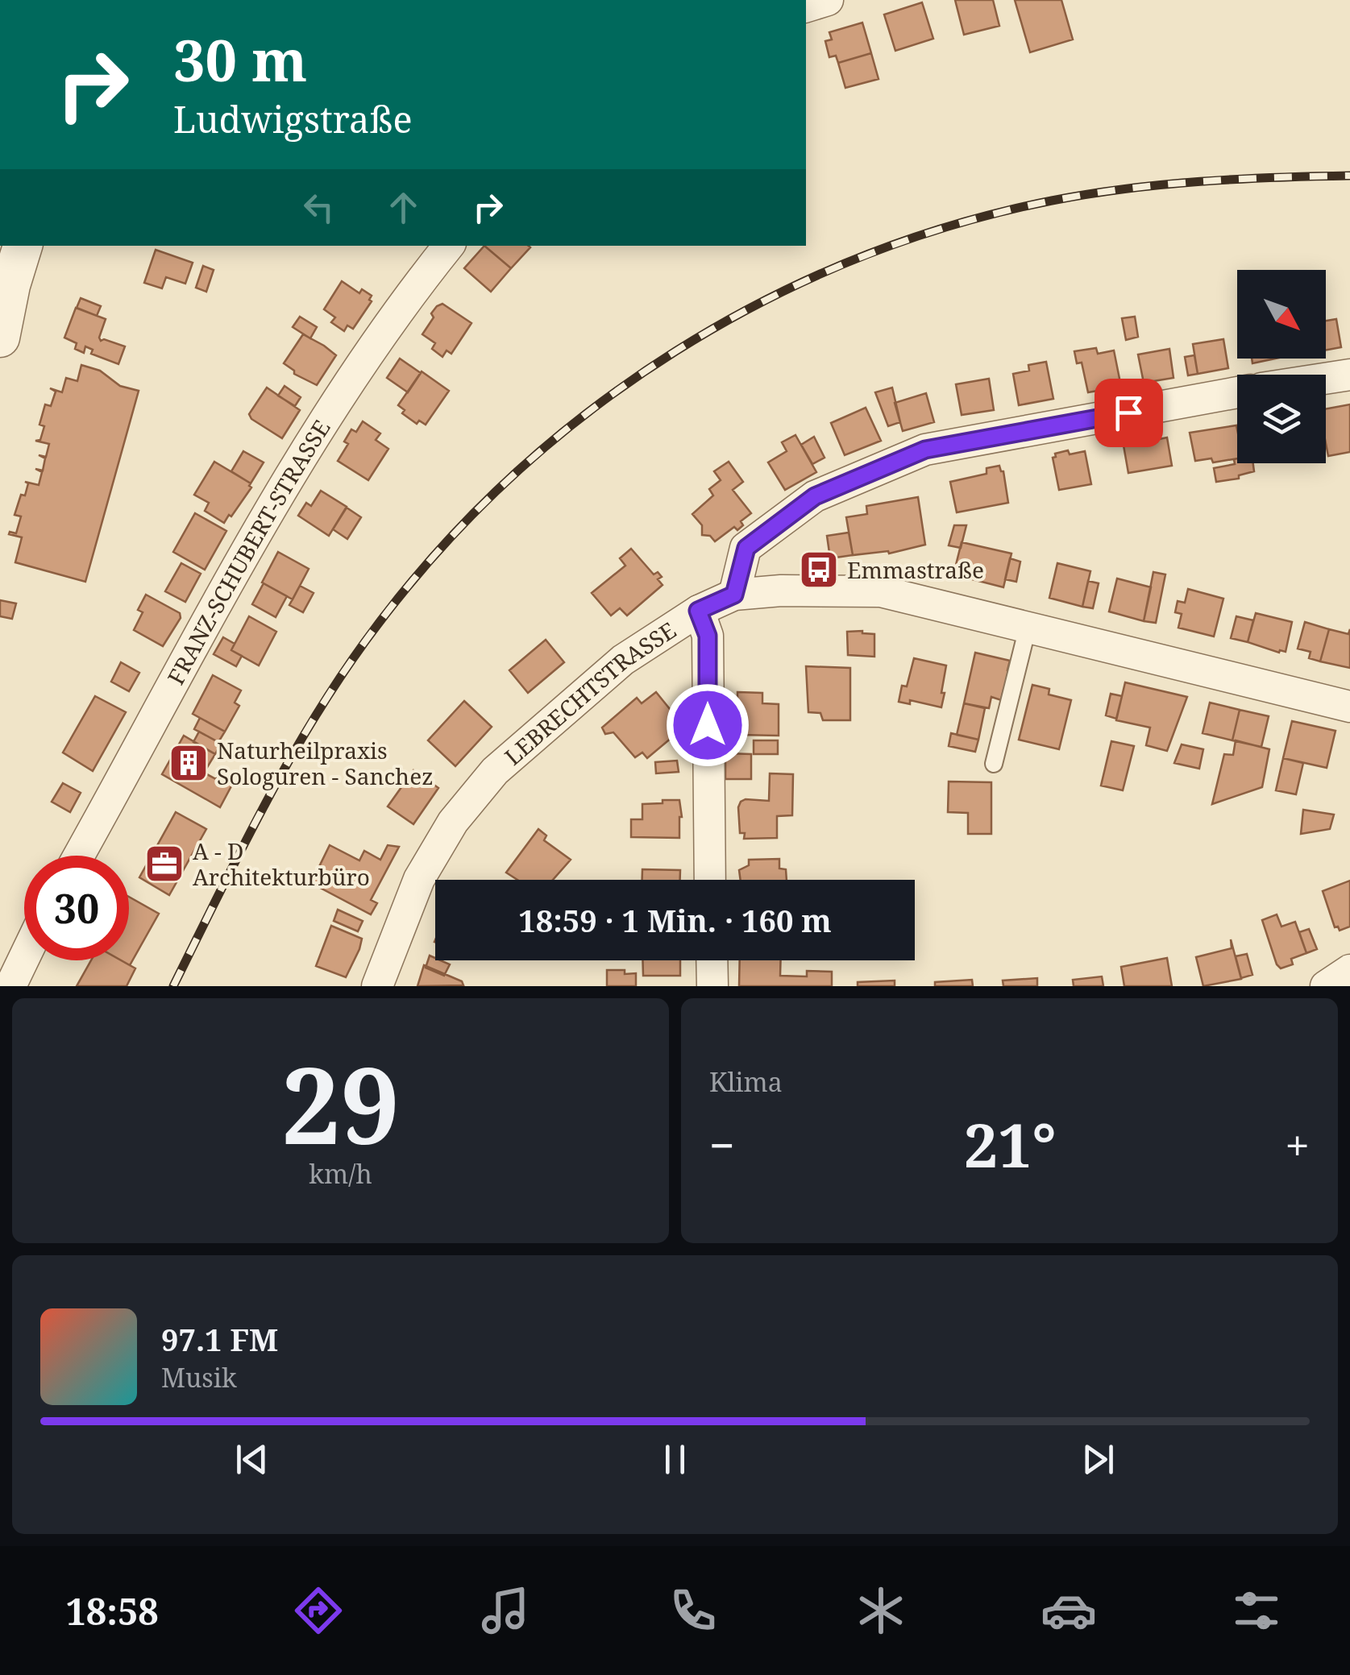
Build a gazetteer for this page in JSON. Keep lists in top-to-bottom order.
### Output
{
  "streets": {
    "street": ["FRANZ-SCHUBERT-STRASSE", "LEBRECHTSTRASSE"]
  },
  "places": {
    "bus stop": ["Emmastraße"],
    "building": ["Naturheilpraxis Sologuren - Sanchez"],
    "office": ["A - D Architekturbüro"]
  },
  "north": "bottom right",
  "page": {
    "turn": ["30 m", "Ludwigstraße"],
    "limit": "30",
    "trip": "18:59 · 1 Min. · 160 m",
    "tile": [
      ["29", "km/h"],
      "Klima"
    ],
    "heat": ["−", "21°", "+"],
    "song": ["97.1 FM", "Musik"],
    "tabs": "18:58"
  }
}
